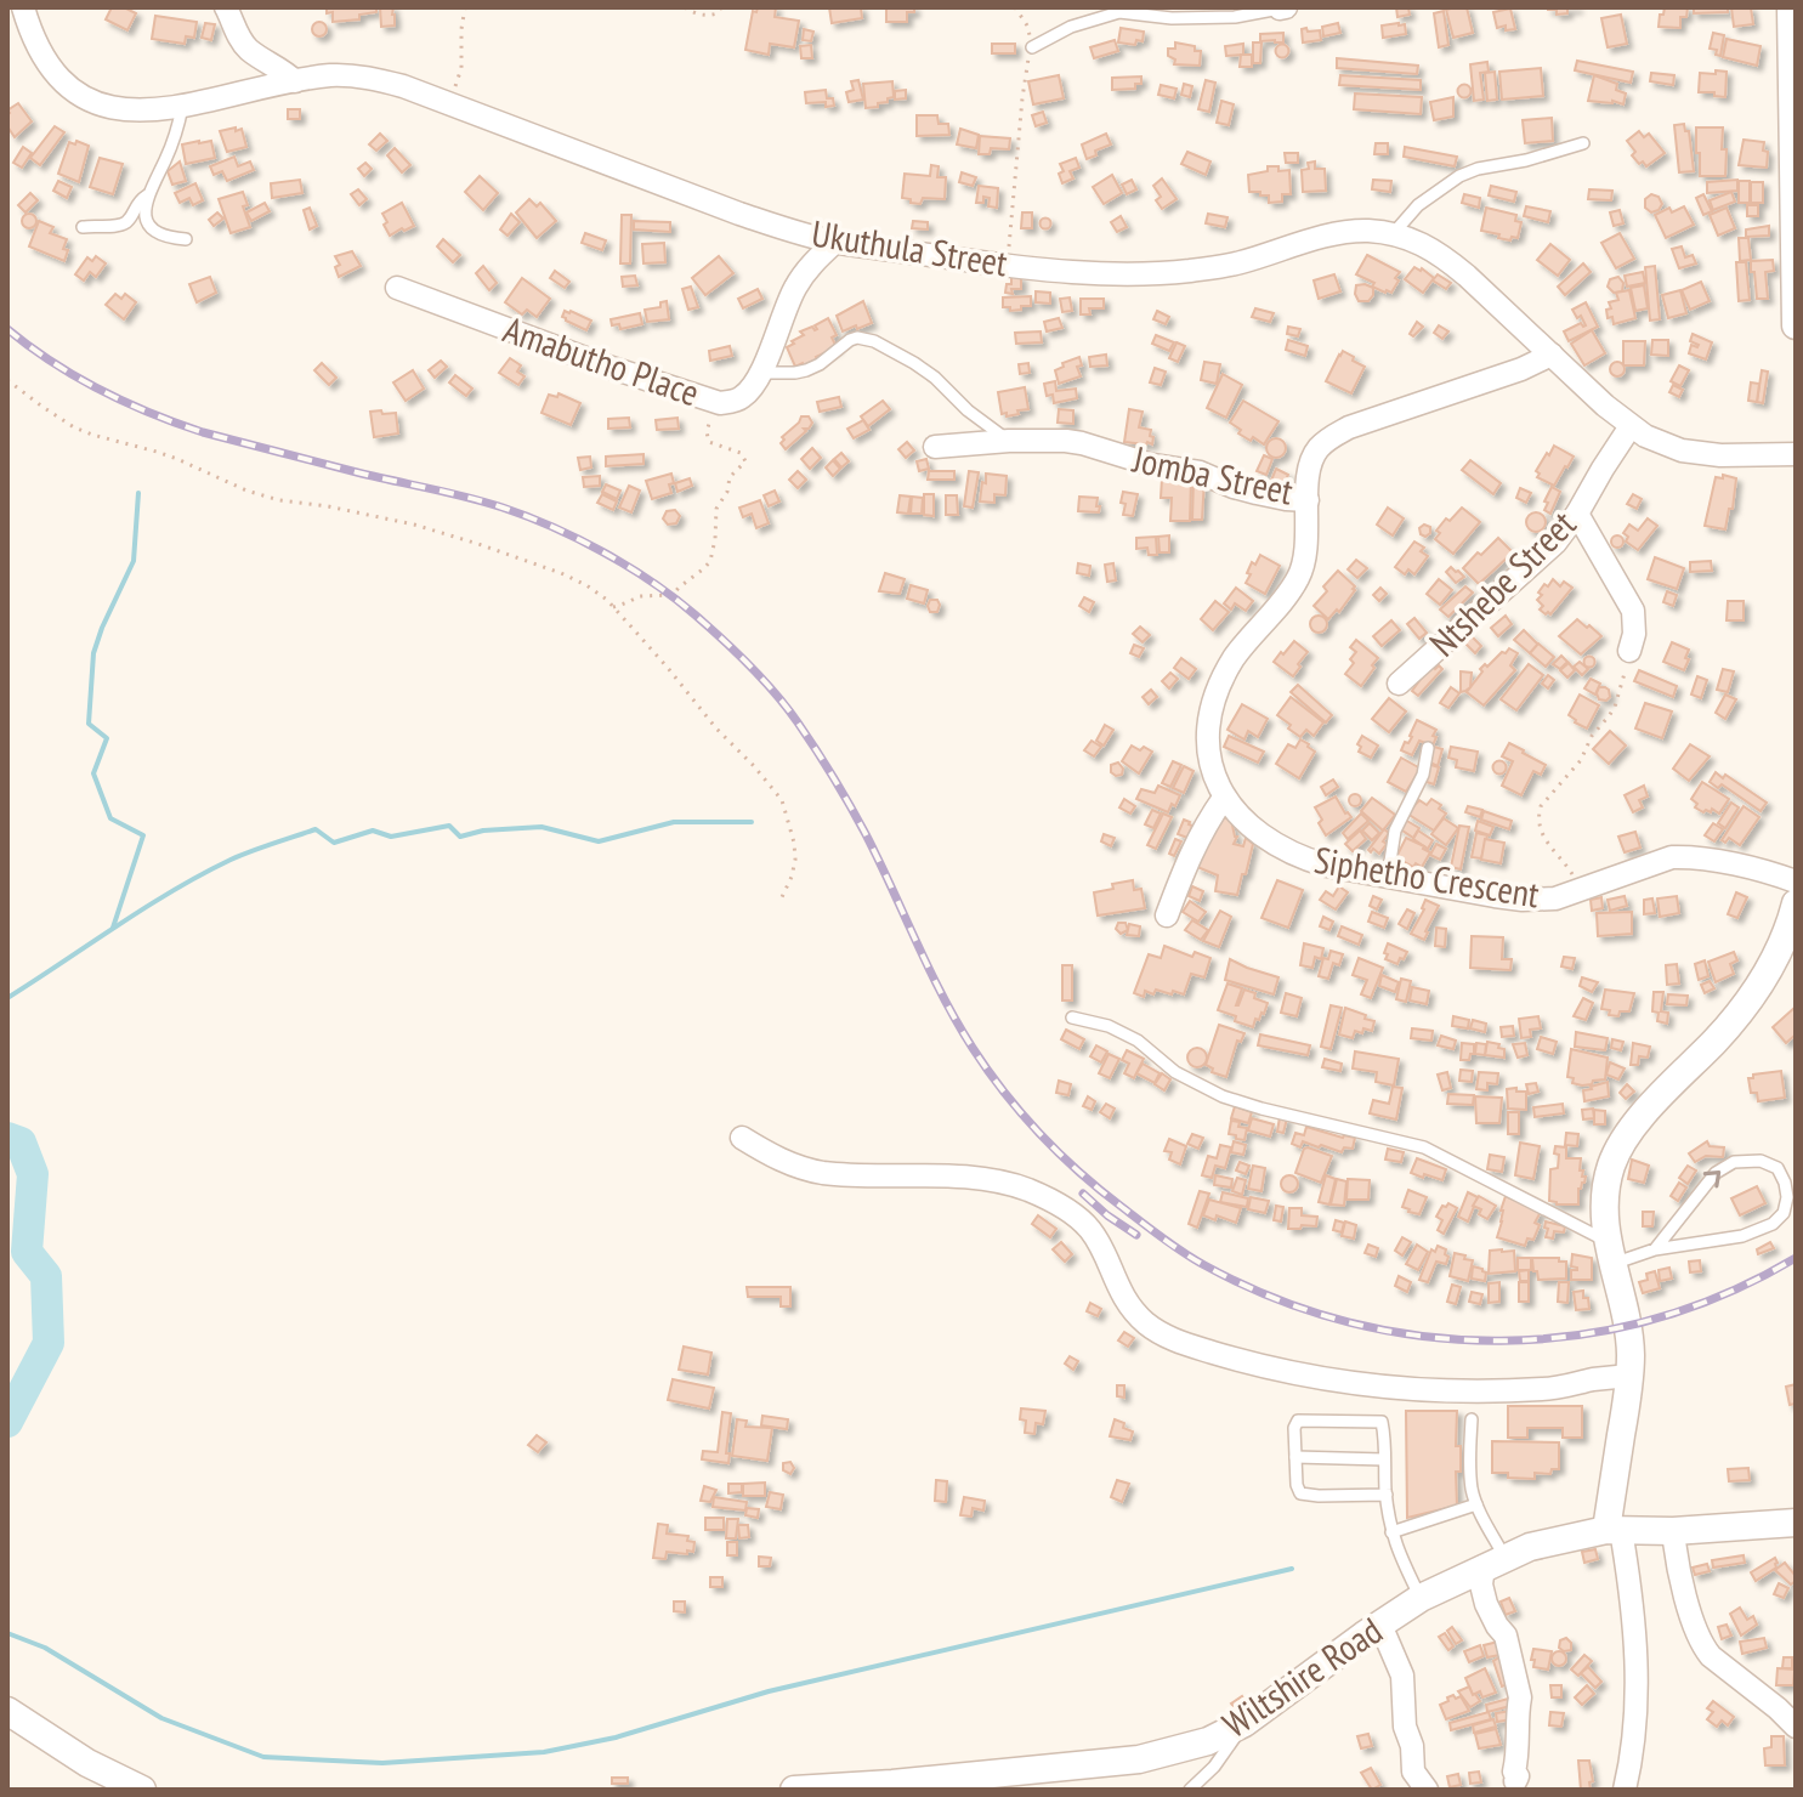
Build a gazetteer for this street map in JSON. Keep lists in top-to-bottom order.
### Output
{
  "streets": {
    "street": [
      "Ukuthula Street",
      "Amabutho Place",
      "Jomba Street",
      "Ntshebe Street",
      "Siphetho Crescent",
      "Wiltshire Road"
    ]
  },
  "crossings": [
    ["Ukuthula Street", "Amabutho Place"],
    ["Ukuthula Street", "Jomba Street"],
    ["Ukuthula Street", "Ntshebe Street"],
    ["Jomba Street", "Siphetho Crescent"]
  ]
}
